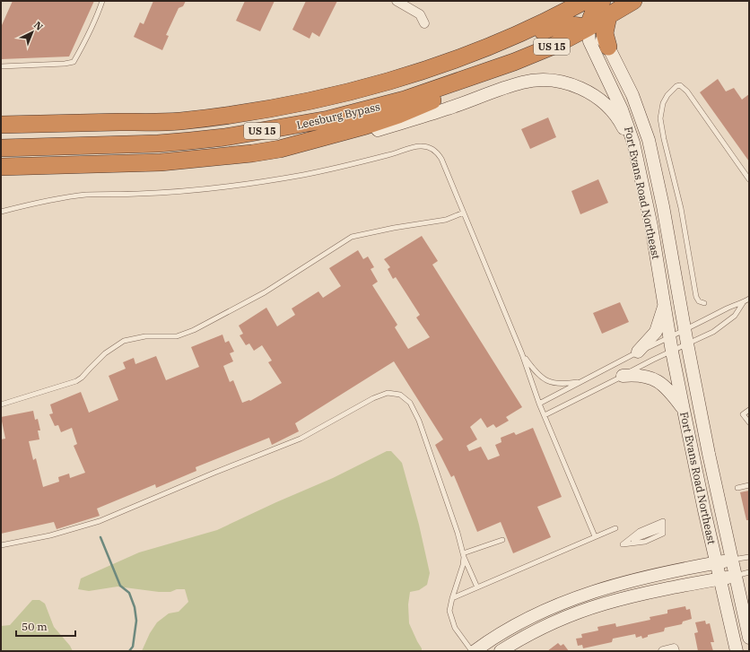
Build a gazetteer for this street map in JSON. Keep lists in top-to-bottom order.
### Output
{
  "streets": {
    "highway": ["US 15", "Leesburg Bypass"],
    "main road": ["Fort Evans Road Northeast"]
  },
  "crossings": [
    ["Leesburg Bypass", "Fort Evans Road Northeast"]
  ],
  "scale_bar": "50 m",
  "north": "top right"
}
